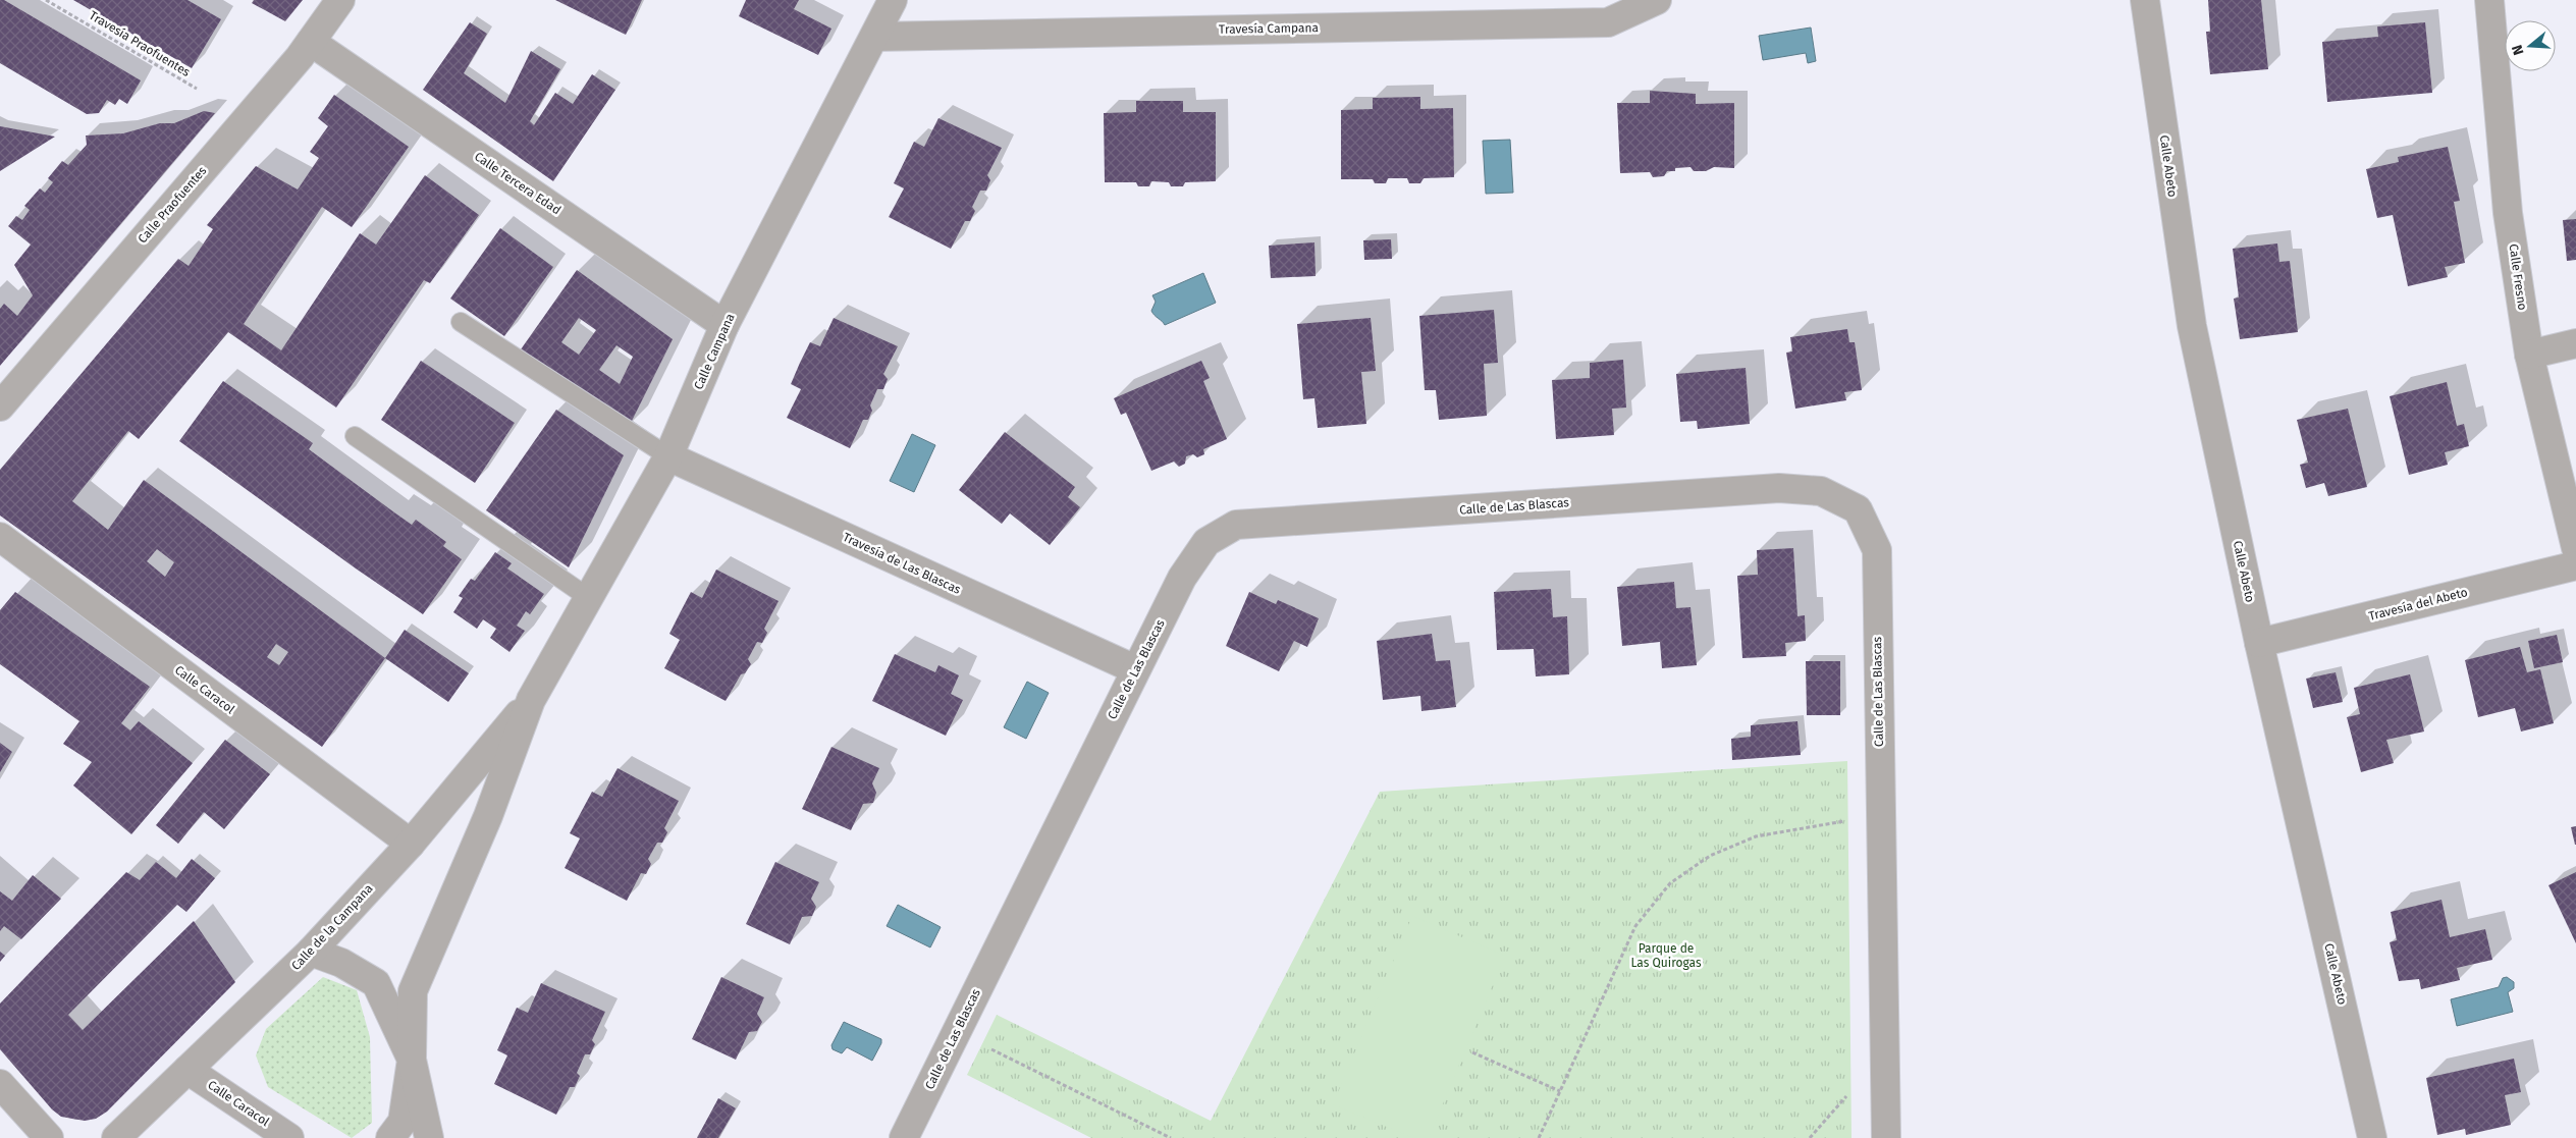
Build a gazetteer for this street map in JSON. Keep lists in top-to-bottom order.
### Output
{
  "streets": {
    "street": [
      "Travesía Campana",
      "Calle Abeto",
      "Calle Tercera Edad",
      "Calle Praofuentes",
      "Calle Fresno",
      "Calle Campana",
      "Calle de Las Blascas",
      "Travesía de Las Blascas",
      "Travesía del Abeto",
      "Calle Caracol",
      "Calle de la Campana"
    ],
    "path": ["Travesía Praofuentes"]
  },
  "crossings": [
    ["Travesía Campana", "Calle Campana"],
    ["Calle Abeto", "Travesía del Abeto"],
    ["Calle Tercera Edad", "Calle Praofuentes"],
    ["Calle Tercera Edad", "Calle Campana"],
    ["Calle Campana", "Travesía de Las Blascas"],
    ["Calle Campana", "Calle de la Campana"],
    ["Calle de Las Blascas", "Travesía de Las Blascas"],
    ["Calle Caracol", "Calle de la Campana"]
  ],
  "parks": ["Parque de Las Quirogas"],
  "north": "left"
}
